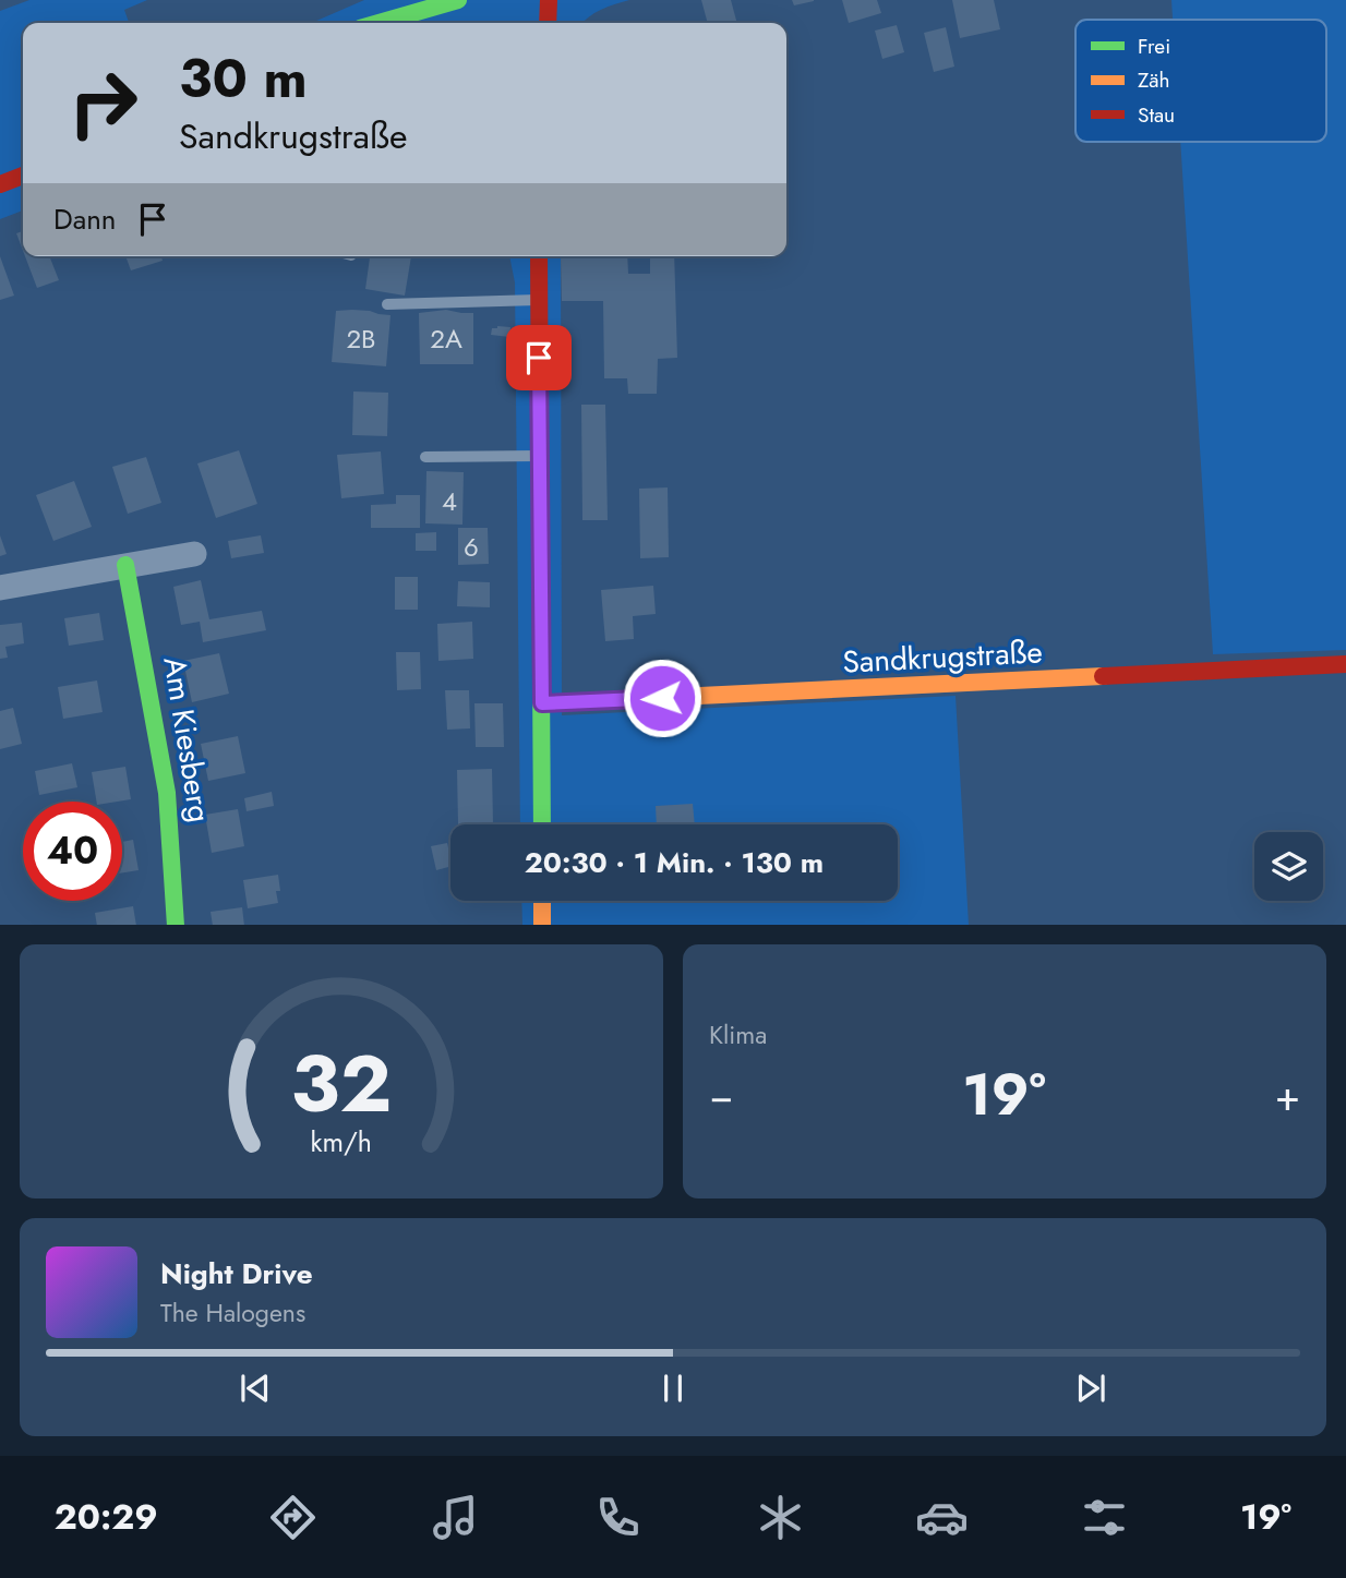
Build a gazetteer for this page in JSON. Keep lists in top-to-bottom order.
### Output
{
  "streets": {
    "street": ["Sandkrugstraße", "Am Kiesberg"]
  },
  "house_numbers": [
    "2B",
    "2A",
    "4",
    "6"
  ],
  "legend": ["Frei", "Zäh", "Stau"],
  "page": {
    "turn": ["30 m", "Sandkrugstraße"],
    "then": "Dann",
    "limit": "40",
    "trip": "20:30 · 1 Min. · 130 m",
    "tile": "Klima",
    "heat": ["−", "19°", "+"],
    "song": ["Night Drive", "The Halogens"],
    "tabs": ["20:29", "19°"],
    "gauge": ["32", "km/h"]
  }
}
